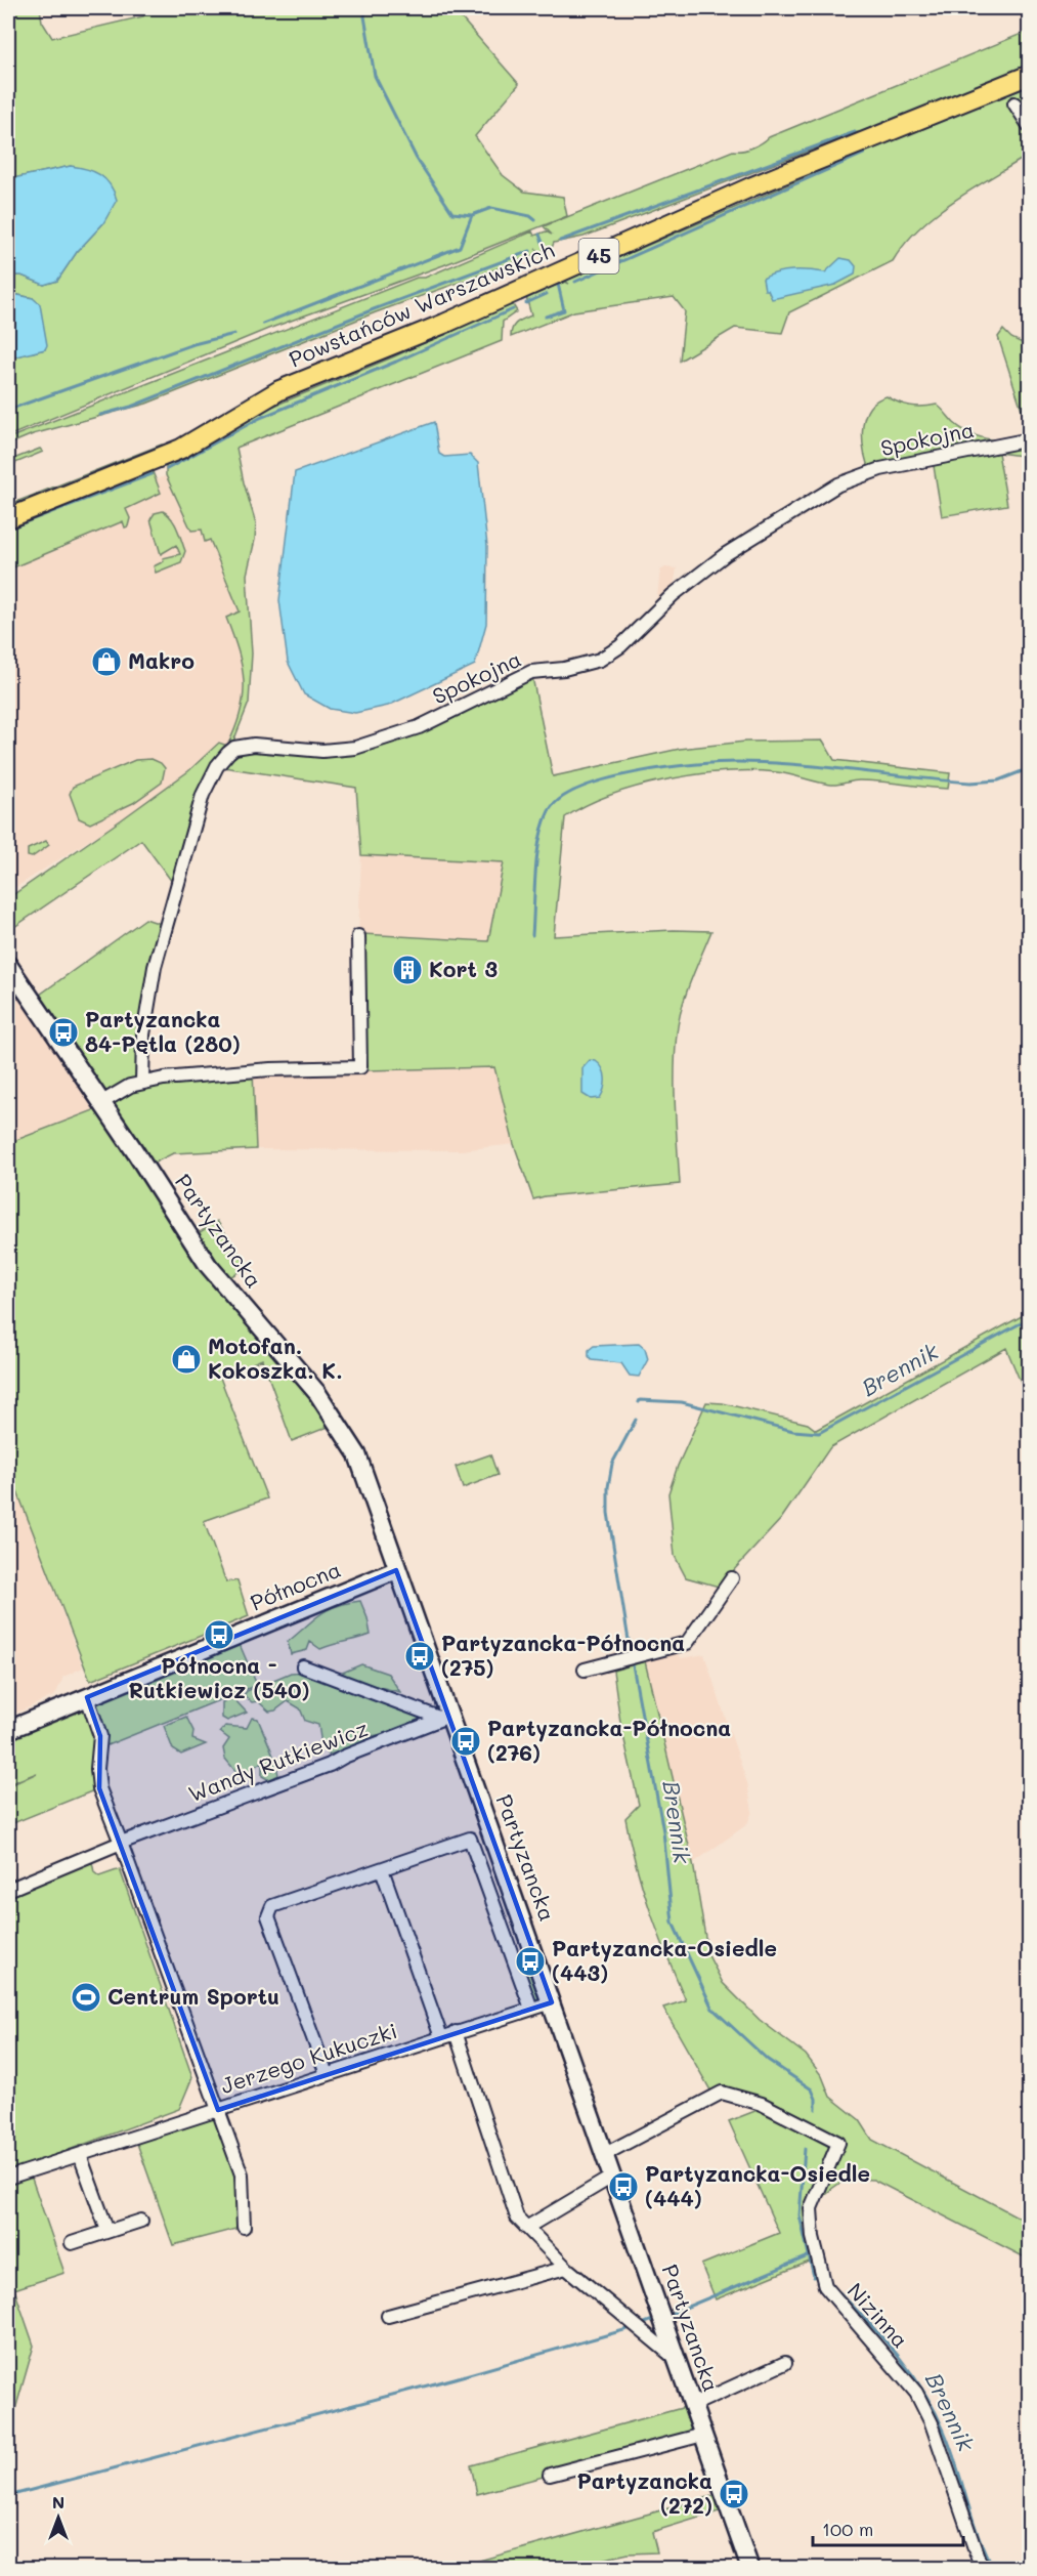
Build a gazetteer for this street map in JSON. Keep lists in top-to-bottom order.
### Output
{
  "streets": {
    "main road": [
      "45",
      "Powstańców Warszawskich",
      "Partyzancka",
      "Północna"
    ],
    "street": [
      "Spokojna",
      "Wandy Rutkiewicz",
      "Jerzego Kukuczki",
      "Nizinna"
    ]
  },
  "crossings": [
    ["Partyzancka", "Północna"],
    ["Partyzancka", "Wandy Rutkiewicz"],
    ["Partyzancka", "Jerzego Kukuczki"],
    ["Partyzancka", "Nizinna"]
  ],
  "water": ["Brennik"],
  "places": {
    "shop": ["Makro", "Motofan. Kokoszka. K."],
    "building": ["Kort 3"],
    "bus stop": [
      "Partyzancka 84-Pętla (280)",
      "Północna - Rutkiewicz (540)",
      "Partyzancka-Północna (275)",
      "Partyzancka-Północna (276)",
      "Partyzancka-Osiedle (443)",
      "Partyzancka-Osiedle (444)",
      "Partyzancka (272)"
    ],
    "sports": ["Centrum Sportu"]
  },
  "scale_bar": "100 m",
  "north": "top"
}
